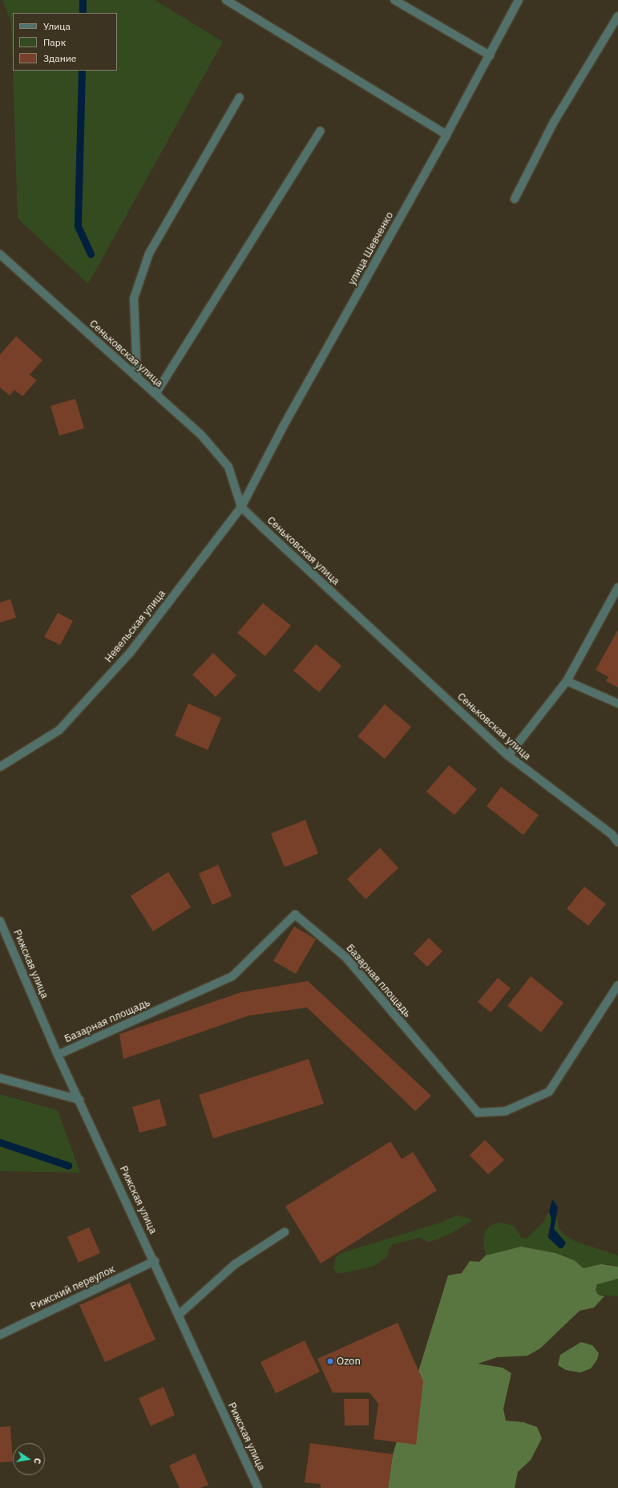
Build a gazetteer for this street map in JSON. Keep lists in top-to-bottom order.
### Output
{
  "streets": {
    "street": [
      "улица Шевченко",
      "Сеньковская улица",
      "Невельская улица",
      "Рижская улица",
      "Базарная площадь",
      "Рижский переулок"
    ]
  },
  "crossings": [
    ["улица Шевченко", "Сеньковская улица"],
    ["улица Шевченко", "Невельская улица"],
    ["Сеньковская улица", "Невельская улица"],
    ["Рижская улица", "Базарная площадь"],
    ["Рижская улица", "Рижский переулок"]
  ],
  "places": ["Ozon"],
  "legend": ["Улица", "Парк", "Здание"],
  "north": "right"
}
